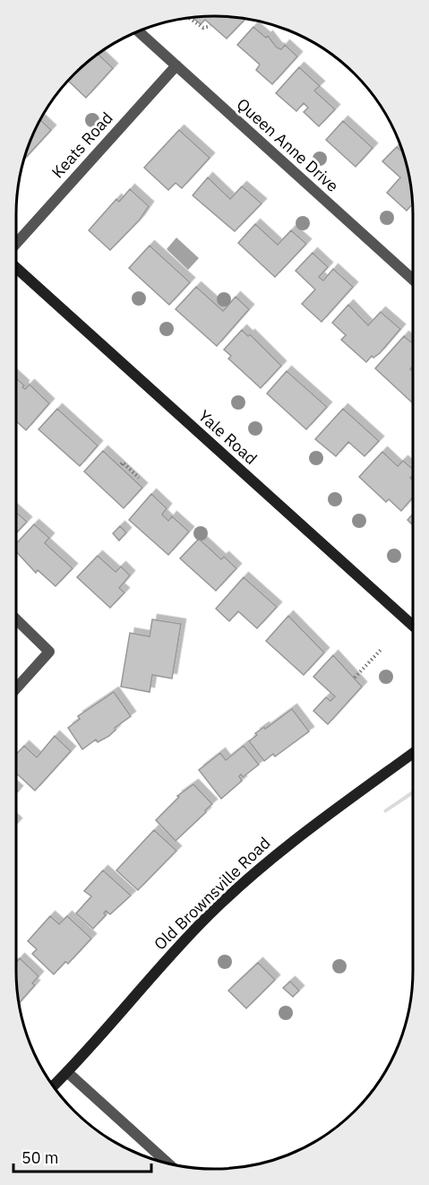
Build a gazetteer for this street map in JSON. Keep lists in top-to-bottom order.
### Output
{
  "streets": {
    "main road": ["Yale Road", "Old Brownsville Road"],
    "street": ["Keats Road", "Queen Anne Drive"]
  },
  "crossings": [
    ["Keats Road", "Queen Anne Drive"]
  ],
  "scale_bar": "50 m"
}
